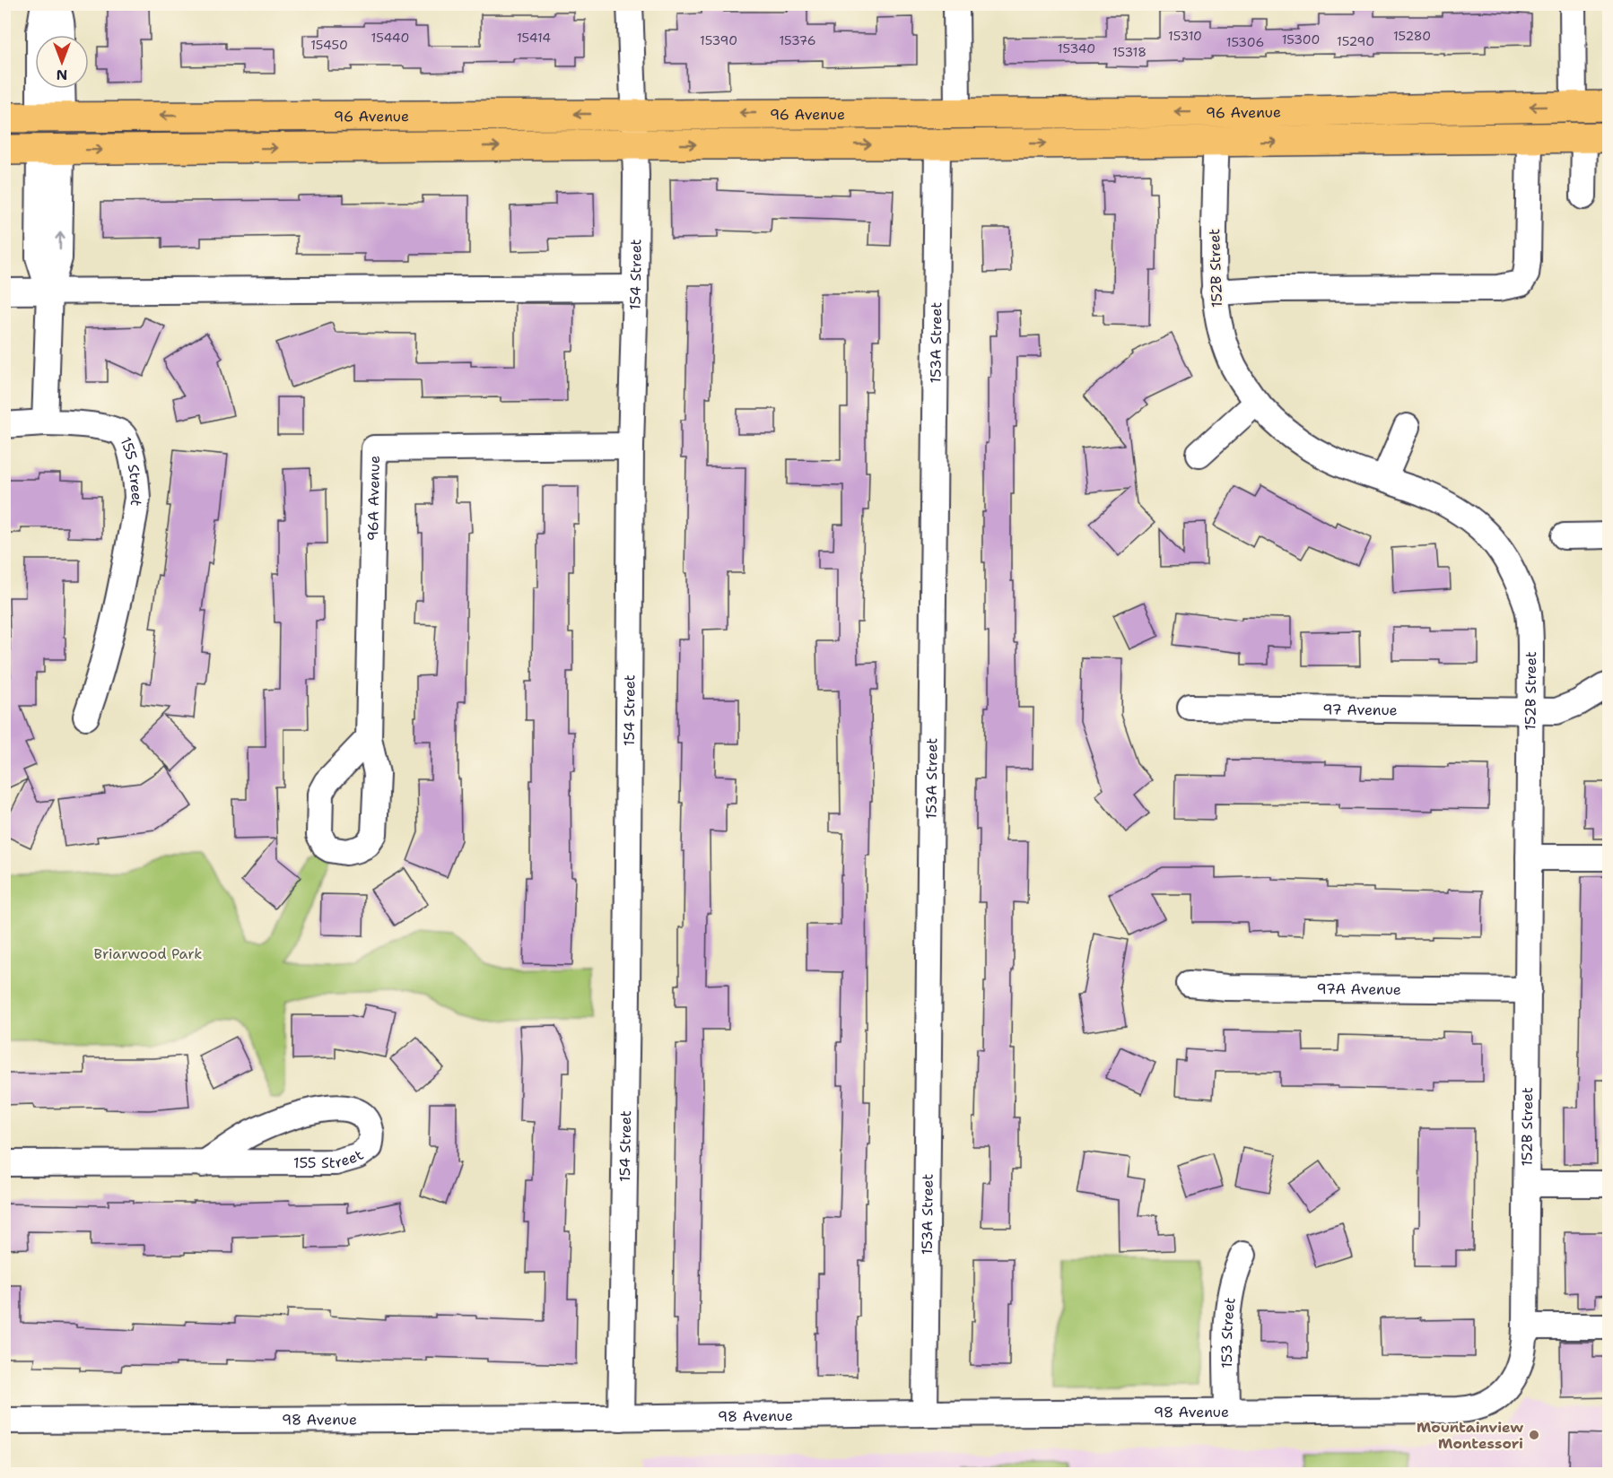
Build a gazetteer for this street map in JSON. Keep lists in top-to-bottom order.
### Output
{
  "streets": {
    "main road": ["96 Avenue"],
    "street": [
      "152B Street",
      "154 Street",
      "153A Street",
      "155 Street",
      "96A Avenue",
      "97 Avenue",
      "97A Avenue",
      "153 Street",
      "98 Avenue"
    ]
  },
  "crossings": [
    ["96 Avenue", "152B Street"],
    ["96 Avenue", "154 Street"],
    ["96 Avenue", "153A Street"],
    ["152B Street", "97 Avenue"],
    ["152B Street", "97A Avenue"],
    ["152B Street", "98 Avenue"],
    ["154 Street", "96A Avenue"],
    ["154 Street", "98 Avenue"],
    ["153A Street", "98 Avenue"],
    ["153 Street", "98 Avenue"]
  ],
  "parks": ["Briarwood Park"],
  "places": ["Mountainview Montessori"],
  "house_numbers": [
    "15310",
    "15280",
    "15440",
    "15414",
    "15300",
    "15390",
    "15376",
    "15290",
    "15306",
    "15450",
    "15340",
    "15318"
  ],
  "north": "bottom"
}
